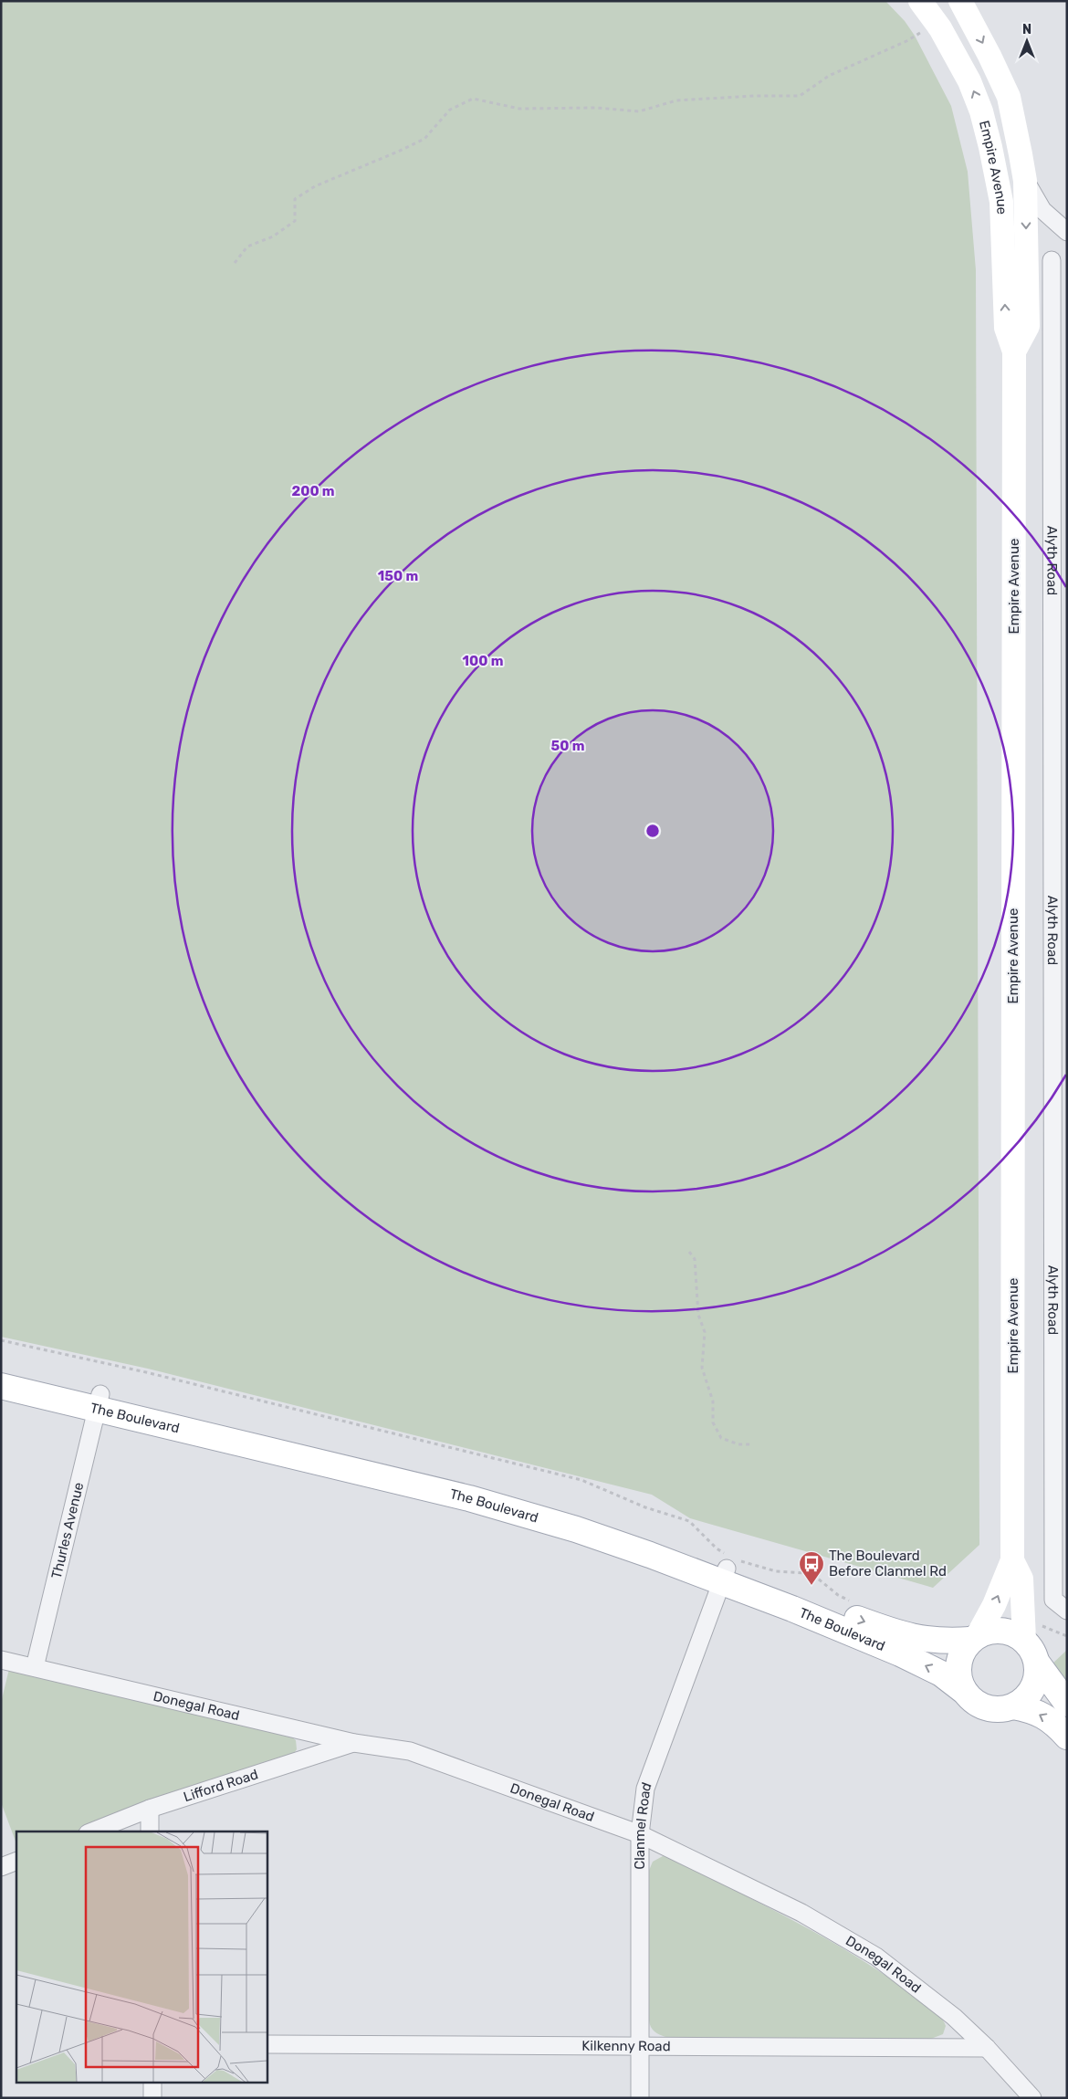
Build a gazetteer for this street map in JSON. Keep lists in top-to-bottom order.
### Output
{
  "streets": {
    "main road": ["Empire Avenue", "The Boulevard"],
    "street": [
      "Alyth Road",
      "Thurles Avenue",
      "Donegal Road",
      "Lifford Road",
      "Clanmel Road",
      "Kilkenny Road"
    ]
  },
  "crossings": [
    ["Empire Avenue", "The Boulevard"],
    ["The Boulevard", "Thurles Avenue"],
    ["The Boulevard", "Clanmel Road"],
    ["Thurles Avenue", "Donegal Road"],
    ["Donegal Road", "Lifford Road"],
    ["Donegal Road", "Clanmel Road"],
    ["Donegal Road", "Kilkenny Road"],
    ["Clanmel Road", "Kilkenny Road"]
  ],
  "places": {
    "bus stop": ["The Boulevard Before Clanmel Rd"]
  },
  "north": "top",
  "rings": [
    "200 m",
    "150 m",
    "100 m",
    "50 m"
  ]
}
